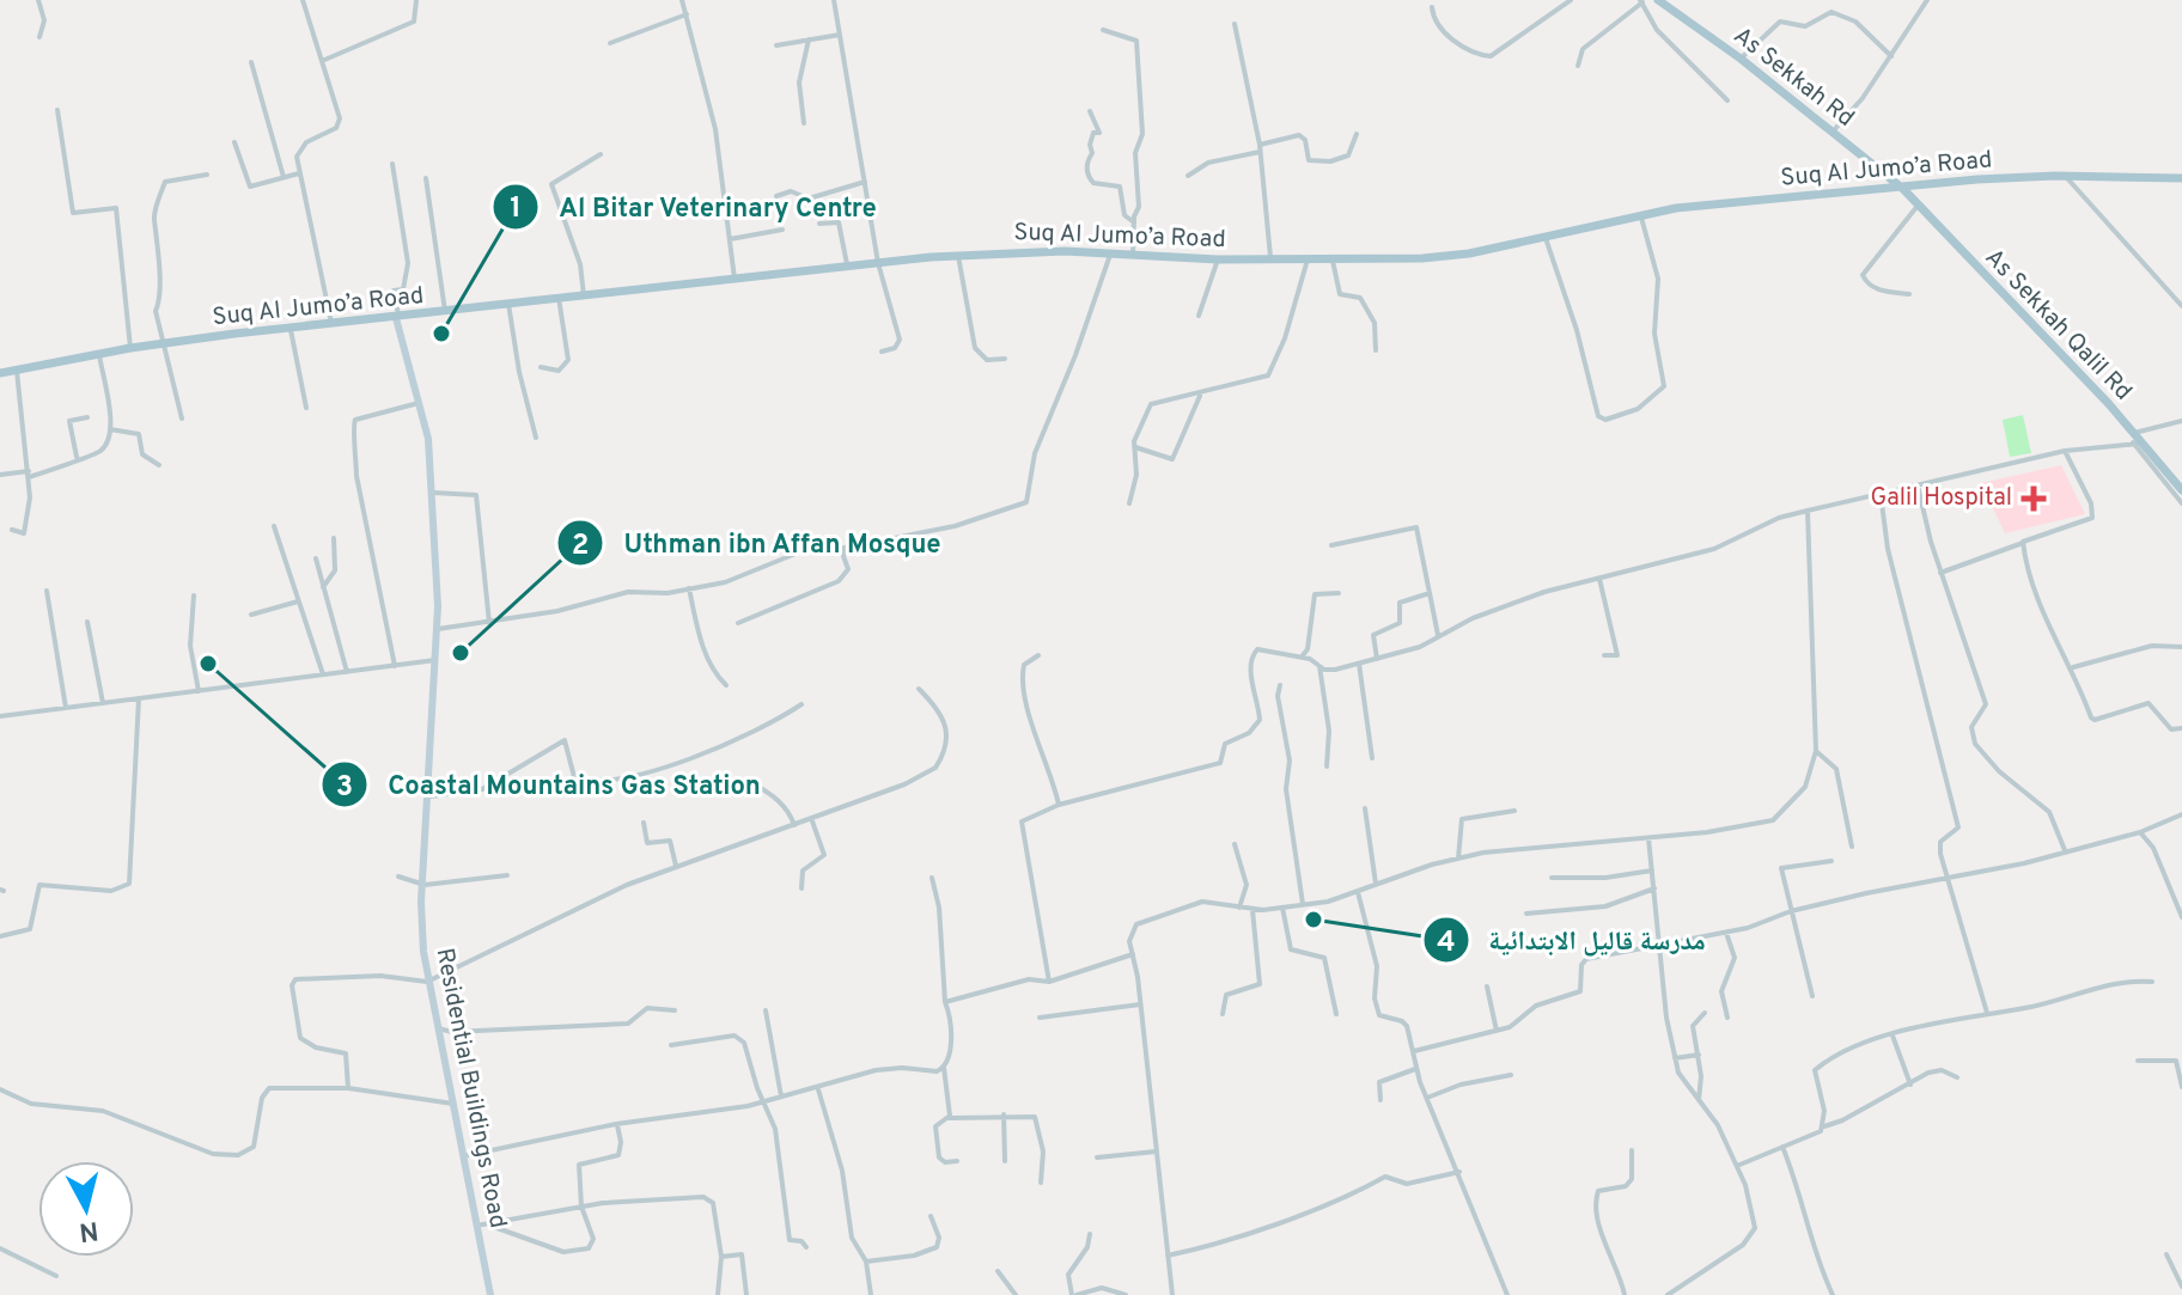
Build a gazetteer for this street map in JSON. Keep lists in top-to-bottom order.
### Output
{
  "streets": {
    "main road": [
      "As Sekkah Rd",
      "Suq Al Jumo’a Road",
      "As Sekkah Qalil Rd",
      "Residential Buildings Road"
    ]
  },
  "crossings": [
    ["As Sekkah Rd", "Suq Al Jumo’a Road"],
    ["As Sekkah Rd", "As Sekkah Qalil Rd"],
    ["Suq Al Jumo’a Road", "As Sekkah Qalil Rd"],
    ["Suq Al Jumo’a Road", "Residential Buildings Road"]
  ],
  "places": {
    "other": [
      "Al Bitar Veterinary Centre",
      "Uthman ibn Affan Mosque",
      "Coastal Mountains Gas Station",
      "مدرسة قاليل الابتدائية"
    ],
    "health": ["Galil Hospital"]
  },
  "north": "bottom"
}
